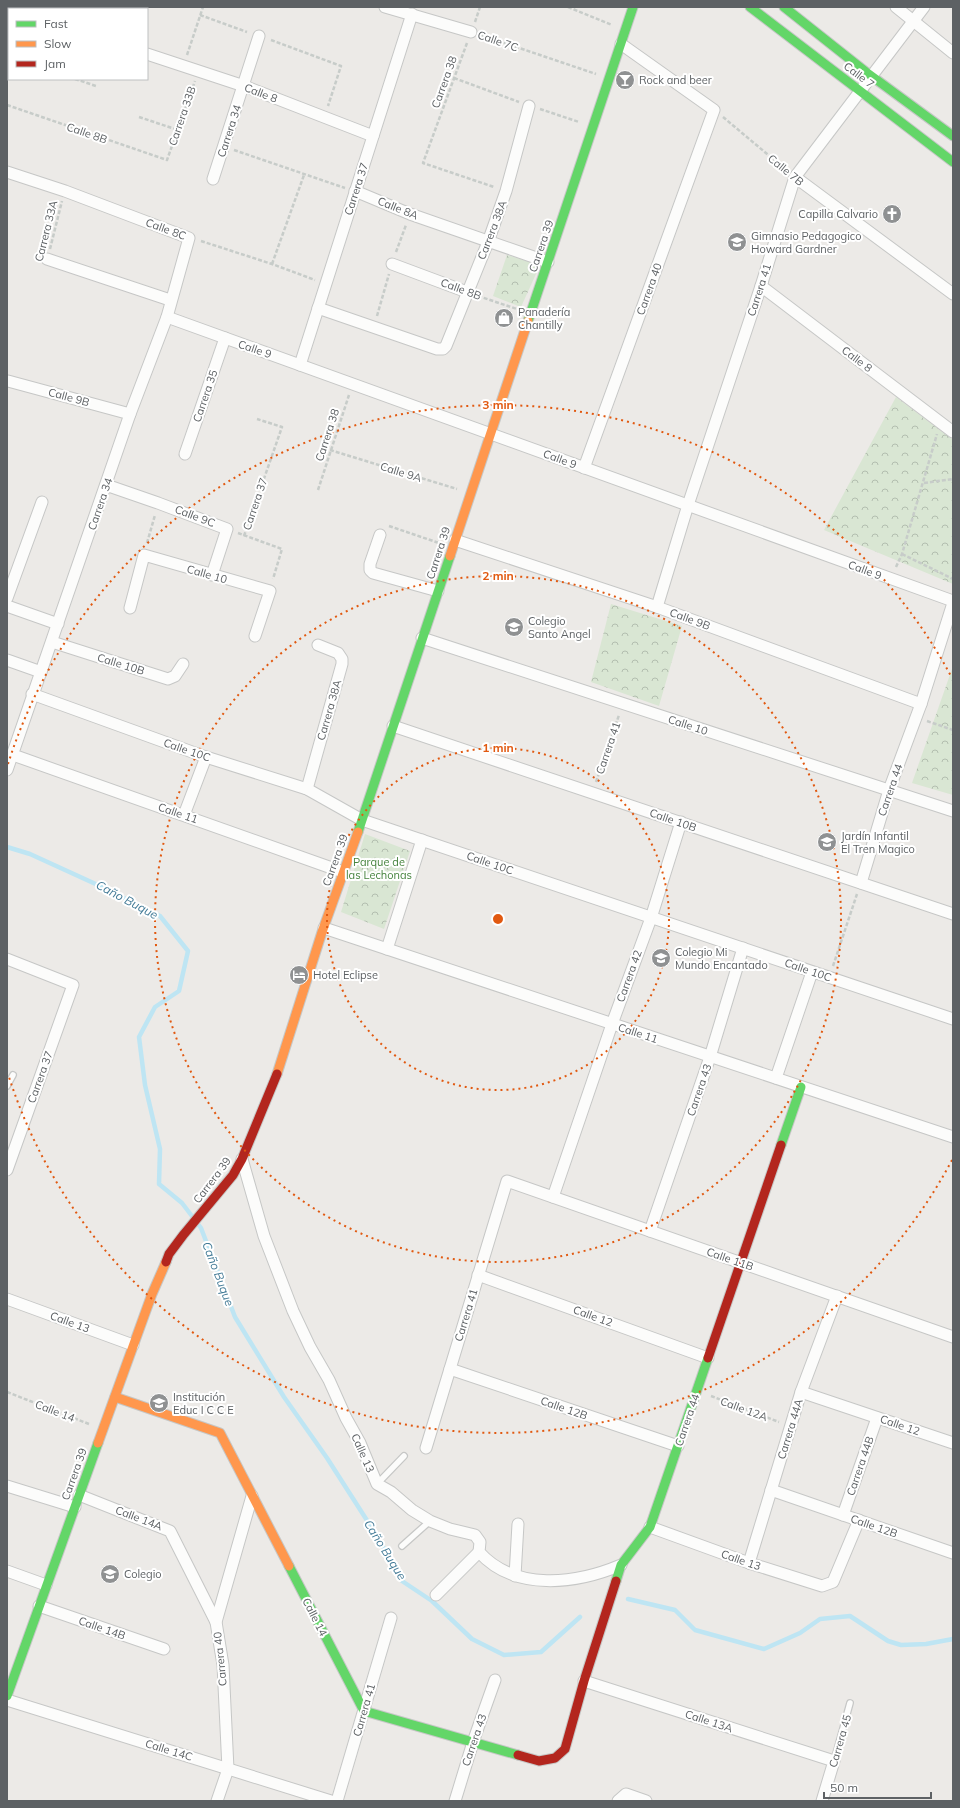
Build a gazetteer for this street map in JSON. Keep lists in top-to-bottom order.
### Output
{
  "streets": {
    "street": [
      "Calle 7C",
      "Calle 7",
      "Calle 8",
      "Carrera 34",
      "Calle 8B",
      "Calle 7B",
      "Carrera 37",
      "Calle 8A",
      "Calle 8C",
      "Carrera 38A",
      "Carrera 39",
      "Carrera 40",
      "Carrera 41",
      "Calle 9",
      "Carrera 35",
      "Calle 9B",
      "Calle 9C",
      "Calle 10",
      "Calle 10B",
      "Calle 10C",
      "Carrera 44",
      "Calle 11",
      "Carrera 42",
      "Carrera 43",
      "Calle 11B",
      "Calle 12",
      "Calle 13",
      "Calle 12B",
      "Calle 14",
      "Carrera 44A",
      "Carrera 44B",
      "Calle 14A",
      "Calle 14B",
      "Calle 13A",
      "Carrera 45",
      "Calle 14C"
    ],
    "path": [
      "Carrera 38",
      "Carrera 33B",
      "Carrera 33A",
      "Calle 9A",
      "Calle 12A"
    ]
  },
  "crossings": [
    ["Calle 7C", "Carrera 38"],
    ["Calle 7C", "Carrera 37"],
    ["Calle 7C", "Carrera 39"],
    ["Calle 7", "Carrera 41"],
    ["Carrera 38", "Carrera 38A"],
    ["Carrera 38", "Calle 9"],
    ["Carrera 38", "Calle 9A"],
    ["Calle 8", "Carrera 33B"],
    ["Calle 8", "Carrera 34"],
    ["Calle 8", "Carrera 37"],
    ["Calle 8", "Carrera 41"],
    ["Carrera 33B", "Calle 8B"],
    ["Carrera 34", "Calle 8C"],
    ["Carrera 34", "Calle 9"],
    ["Carrera 34", "Calle 9B"],
    ["Carrera 34", "Calle 9C"],
    ["Carrera 34", "Calle 10B"],
    ["Carrera 34", "Calle 10C"],
    ["Carrera 34", "Calle 11"],
    ["Calle 8B", "Carrera 38A"],
    ["Calle 8B", "Carrera 39"],
    ["Calle 7B", "Carrera 40"],
    ["Calle 7B", "Carrera 41"],
    ["Carrera 37", "Calle 8A"],
    ["Carrera 37", "Calle 8C"],
    ["Carrera 37", "Carrera 38A"],
    ["Carrera 37", "Calle 9"],
    ["Carrera 37", "Calle 9C"],
    ["Calle 8A", "Carrera 38A"],
    ["Calle 8A", "Carrera 39"],
    ["Calle 8C", "Carrera 33A"],
    ["Carrera 38A", "Calle 10C"],
    ["Carrera 39", "Calle 9"],
    ["Carrera 39", "Calle 9B"],
    ["Carrera 39", "Calle 9A"],
    ["Carrera 39", "Calle 10"],
    ["Carrera 39", "Calle 10B"],
    ["Carrera 39", "Calle 10C"],
    ["Carrera 39", "Calle 11"],
    ["Carrera 39", "Calle 13"],
    ["Carrera 39", "Calle 14"],
    ["Carrera 39", "Calle 14A"],
    ["Carrera 39", "Calle 14B"],
    ["Carrera 40", "Calle 9"],
    ["Carrera 40", "Calle 14"],
    ["Carrera 40", "Calle 14A"],
    ["Carrera 40", "Calle 14C"],
    ["Carrera 41", "Calle 9"],
    ["Carrera 41", "Calle 9B"],
    ["Carrera 41", "Calle 10"],
    ["Carrera 41", "Calle 10B"],
    ["Carrera 41", "Calle 11B"],
    ["Carrera 41", "Calle 12"],
    ["Carrera 41", "Calle 12B"],
    ["Carrera 41", "Calle 14"],
    ["Calle 9", "Carrera 35"],
    ["Calle 9", "Carrera 44"],
    ["Calle 9B", "Carrera 44"],
    ["Calle 9C", "Calle 10"],
    ["Calle 10", "Carrera 44"],
    ["Calle 10B", "Carrera 44"],
    ["Calle 10B", "Carrera 42"],
    ["Calle 10C", "Carrera 42"],
    ["Calle 10C", "Carrera 43"],
    ["Carrera 44", "Calle 11"],
    ["Carrera 44", "Carrera 43"],
    ["Carrera 44", "Calle 11B"],
    ["Carrera 44", "Calle 12"],
    ["Carrera 44", "Calle 13"],
    ["Carrera 44", "Calle 12B"],
    ["Carrera 44", "Calle 12A"],
    ["Carrera 44", "Calle 13A"],
    ["Calle 11", "Carrera 42"],
    ["Calle 11", "Carrera 43"],
    ["Carrera 42", "Calle 11B"],
    ["Carrera 43", "Calle 11B"],
    ["Calle 11B", "Carrera 44A"],
    ["Calle 12", "Carrera 44A"],
    ["Calle 12", "Carrera 44B"],
    ["Calle 13", "Calle 12B"],
    ["Calle 13", "Carrera 44A"],
    ["Calle 12B", "Carrera 44A"],
    ["Calle 12B", "Carrera 44B"],
    ["Calle 12A", "Carrera 44A"],
    ["Calle 13A", "Carrera 45"]
  ],
  "water": ["Caño Buque"],
  "parks": ["Parque de las Lechonas"],
  "places": {
    "bar": ["Rock and beer"],
    "church": ["Capilla Calvario"],
    "school or university": [
      "Gimnasio Pedagogico Howard Gardner",
      "Colegio Santo Angel",
      "Jardín Infantil El Tren Magico",
      "Colegio Mi Mundo Encantado",
      "Institución Educ I C C E",
      "Colegio"
    ],
    "shop": ["Panadería Chantilly"],
    "hotel": ["Hotel Eclipse"]
  },
  "legend": ["Fast", "Slow", "Jam"],
  "scale_bar": "50 m",
  "rings": ["3 min", "2 min", "1 min"]
}
